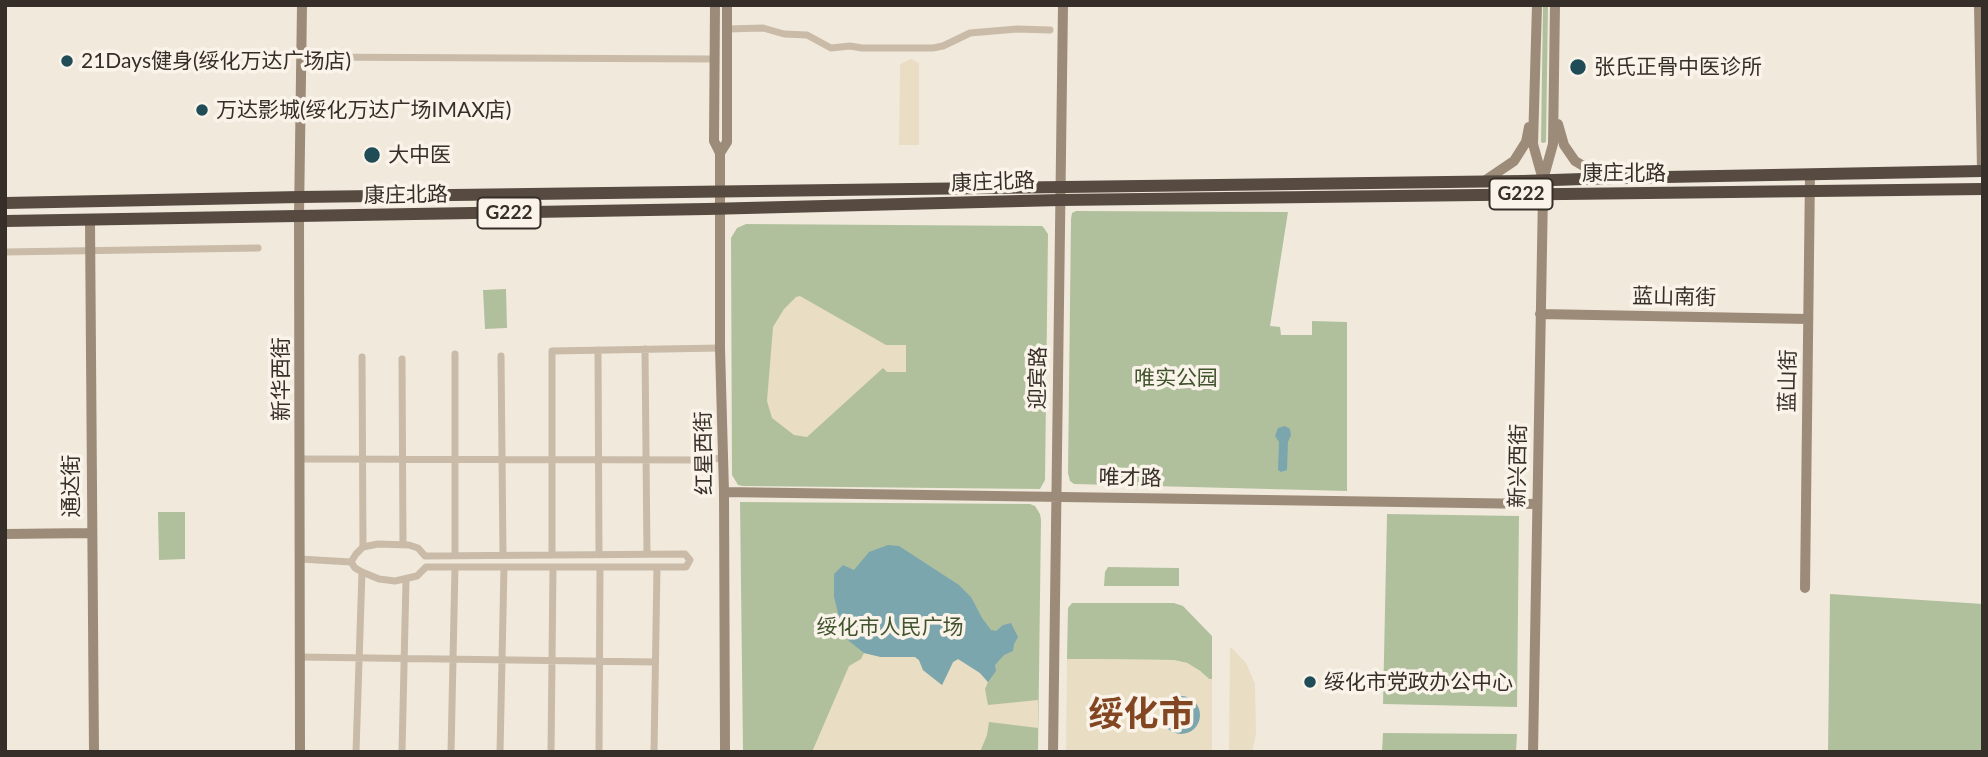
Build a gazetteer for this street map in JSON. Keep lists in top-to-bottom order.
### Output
{
  "streets": {
    "highway": ["康庄北路", "G222"],
    "main road": [
      "蓝山南街",
      "迎宾路",
      "新华西街",
      "蓝山街",
      "红星西街",
      "新兴西街",
      "唯才路",
      "通达街"
    ]
  },
  "crossings": [
    ["康庄北路", "迎宾路"],
    ["康庄北路", "新华西街"],
    ["康庄北路", "蓝山街"],
    ["康庄北路", "红星西街"],
    ["康庄北路", "新兴西街"],
    ["康庄北路", "通达街"],
    ["蓝山南街", "蓝山街"],
    ["蓝山南街", "新兴西街"],
    ["迎宾路", "唯才路"],
    ["红星西街", "唯才路"],
    ["新兴西街", "唯才路"]
  ],
  "districts": ["绥化市"],
  "parks": ["唯实公园", "绥化市人民广场"],
  "places": [
    "21Days健身(绥化万达广场店)",
    "张氏正骨中医诊所",
    "万达影城(绥化万达广场IMAX店)",
    "大中医",
    "绥化市党政办公中心"
  ]
}
